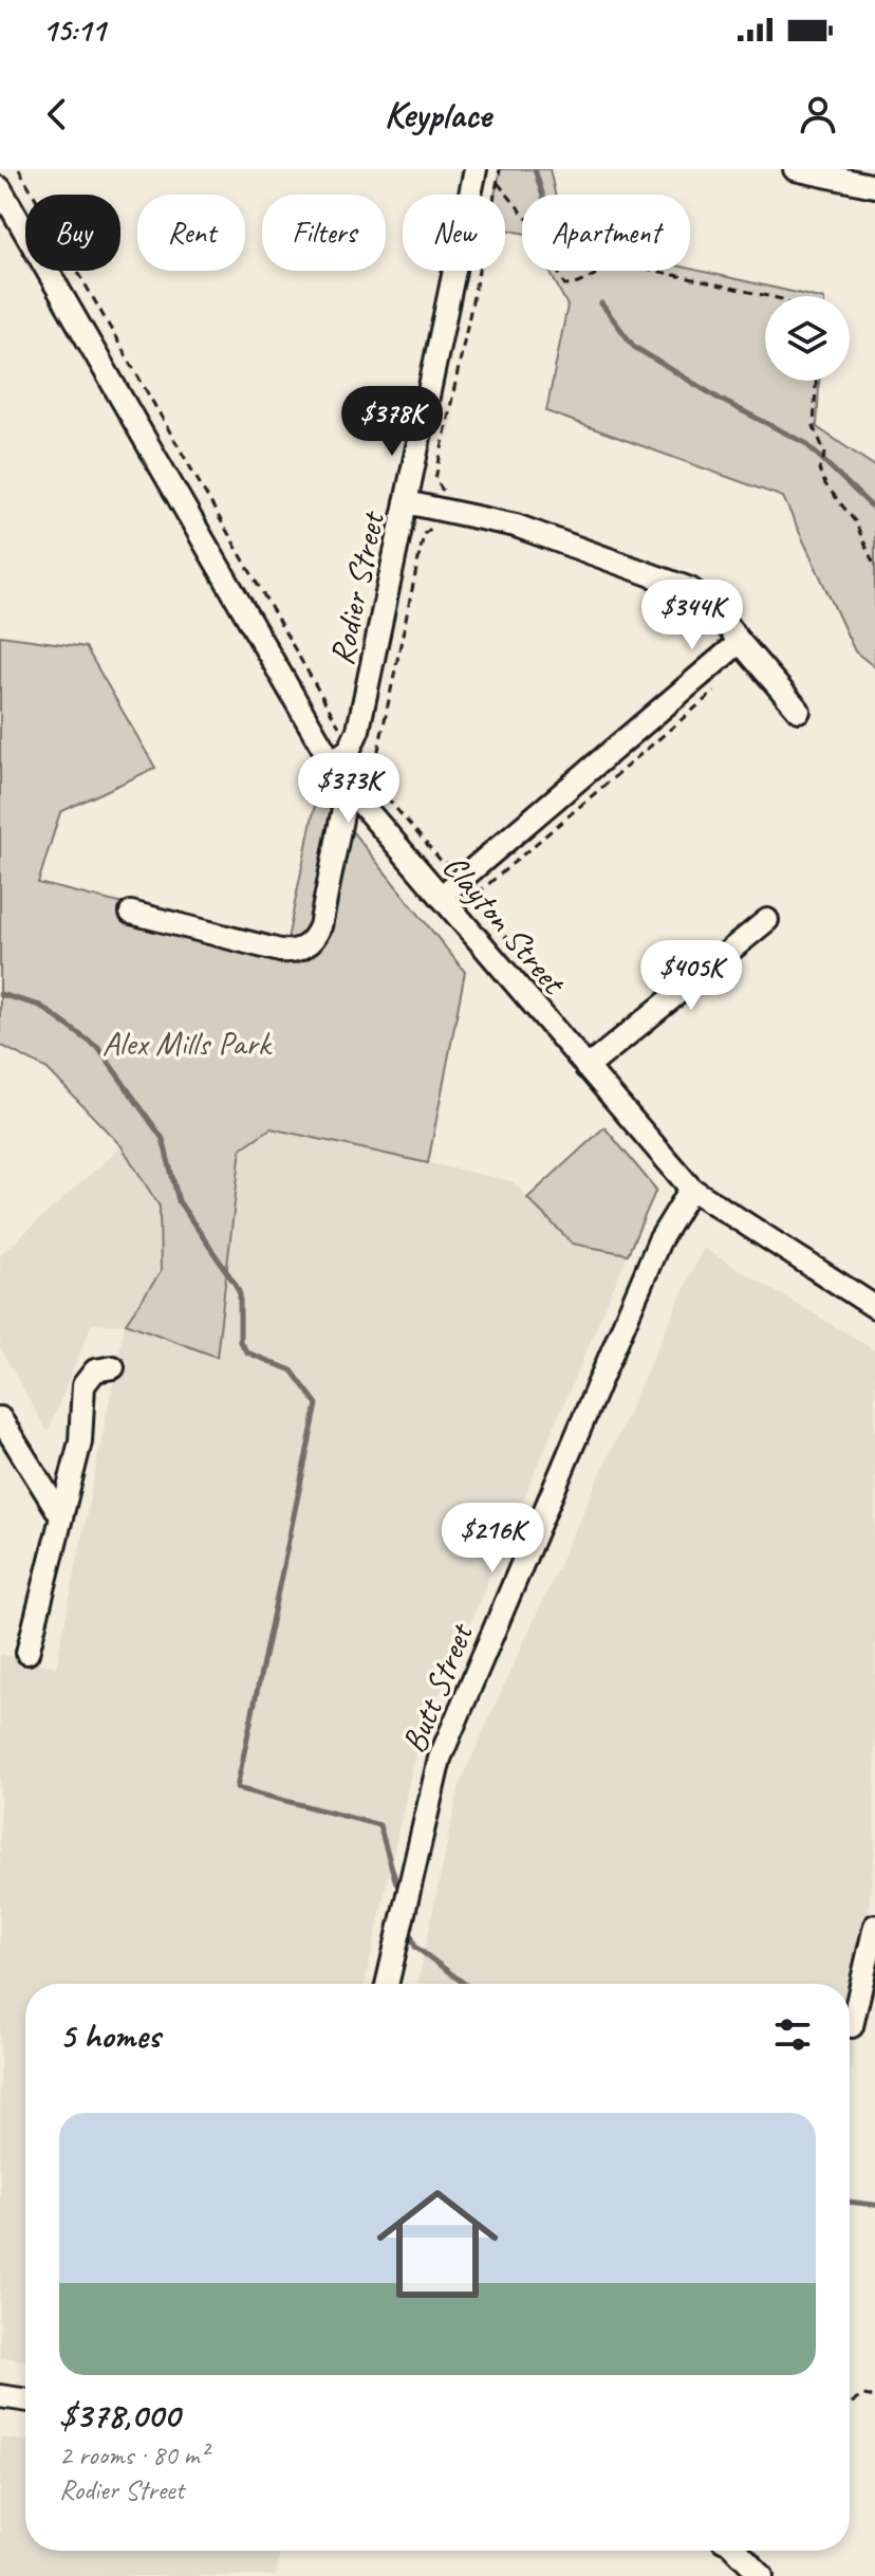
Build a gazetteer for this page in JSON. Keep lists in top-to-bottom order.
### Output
{
  "streets": {
    "street": ["Rodier Street", "Clayton Street", "Butt Street"]
  },
  "crossings": [
    ["Clayton Street", "Butt Street"]
  ],
  "parks": ["Alex Mills Park"],
  "page": {
    "status": "15:11",
    "header": "Keyplace",
    "chip": [
      "Buy",
      "Rent",
      "Filters",
      "New",
      "Apartment"
    ],
    "price": [
      "$378K",
      "$344K",
      "$373K",
      "$405K",
      "$216K"
    ],
    "heading": "5 homes",
    "list": [
      {
        "name": "$378,000",
        "note": "2 rooms · 80 m² · Rodier Street"
      }
    ]
  }
}
